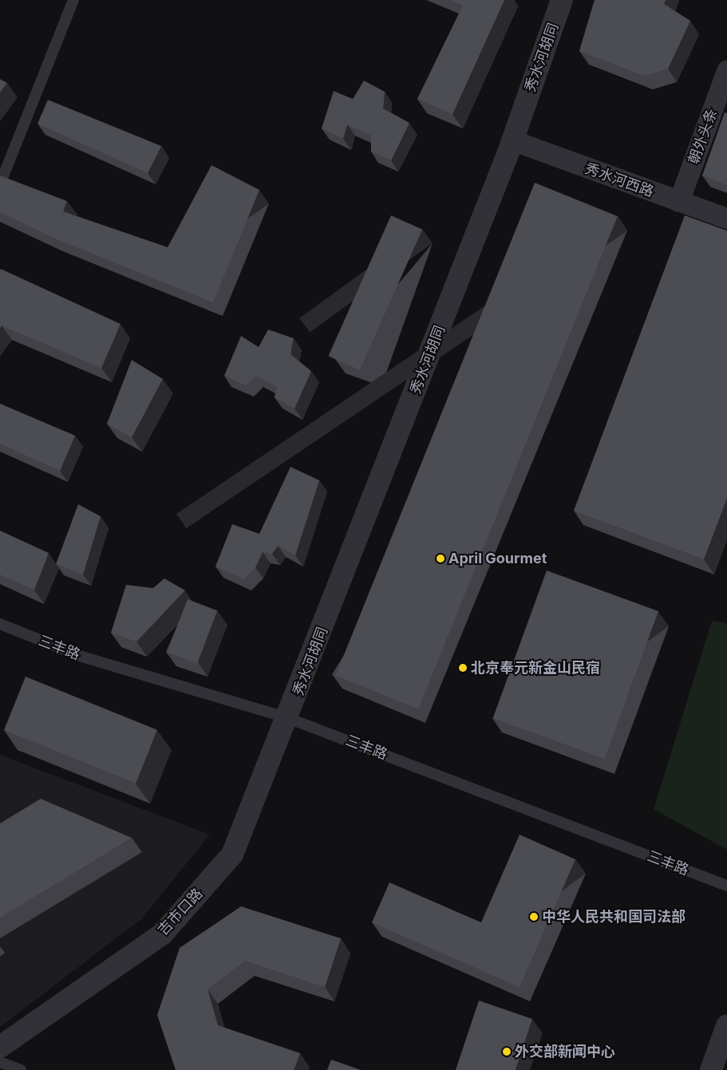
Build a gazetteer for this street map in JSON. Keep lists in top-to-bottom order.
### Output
{
  "streets": {
    "street": [
      "秀水河胡同",
      "朝外头条",
      "秀水河西路",
      "吉市口路"
    ],
    "lane": ["三丰路"]
  },
  "crossings": [
    ["秀水河胡同", "秀水河西路"],
    ["秀水河胡同", "三丰路"],
    ["秀水河胡同", "吉市口路"],
    ["朝外头条", "秀水河西路"],
    ["三丰路", "吉市口路"]
  ],
  "places": [
    "April Gourmet",
    "北京奉元新金山民宿",
    "中华人民共和国司法部",
    "外交部新闻中心"
  ]
}
